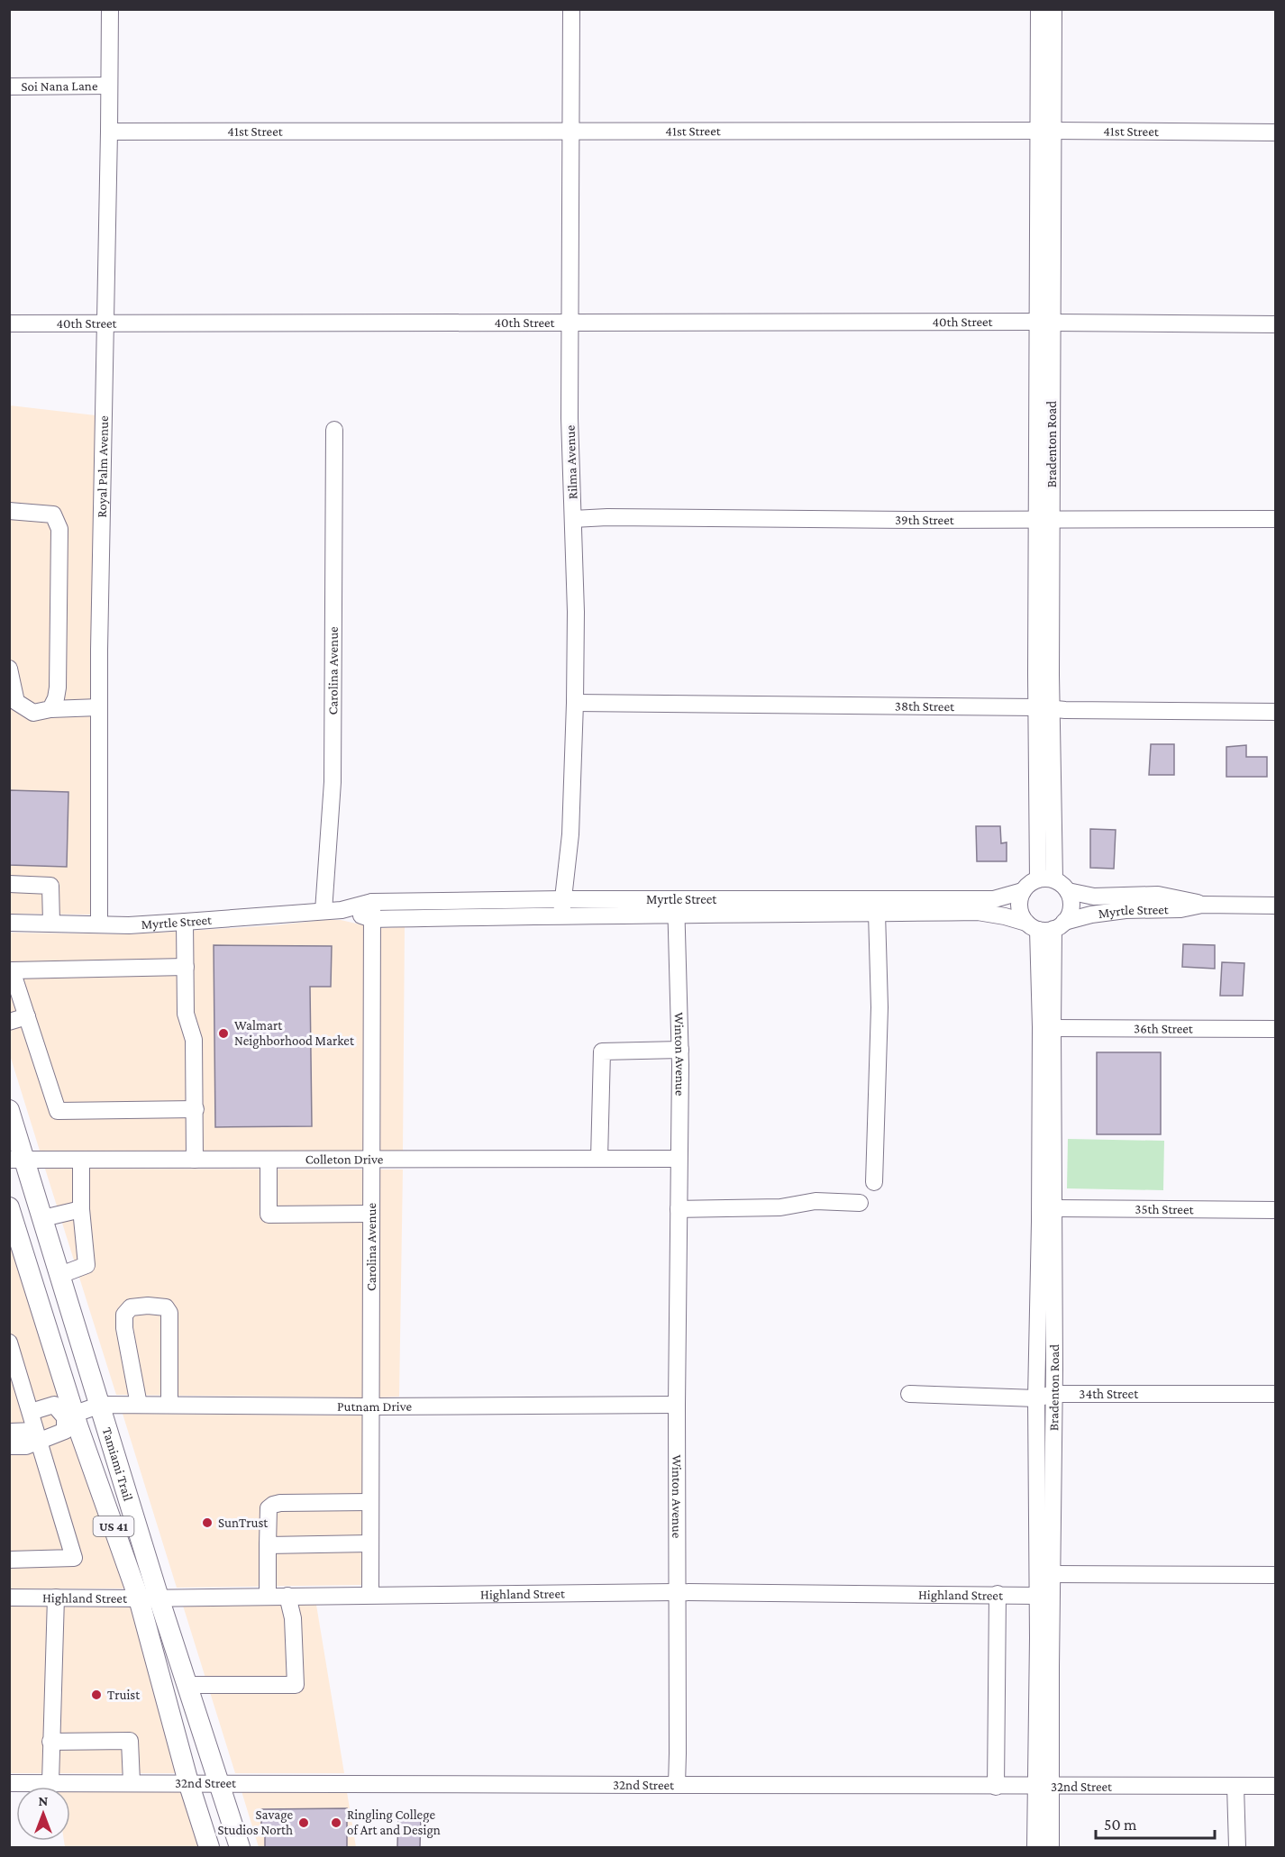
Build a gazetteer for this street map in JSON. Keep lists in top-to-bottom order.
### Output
{
  "streets": {
    "main road": ["Tamiami Trail", "US 41"],
    "street": [
      "Soi Nana Lane",
      "41st Street",
      "40th Street",
      "Bradenton Road",
      "Rilma Avenue",
      "Royal Palm Avenue",
      "39th Street",
      "Carolina Avenue",
      "38th Street",
      "Myrtle Street",
      "36th Street",
      "Winton Avenue",
      "Colleton Drive",
      "35th Street",
      "34th Street",
      "Putnam Drive",
      "Highland Street",
      "32nd Street"
    ]
  },
  "crossings": [
    ["Soi Nana Lane", "Royal Palm Avenue"],
    ["41st Street", "Bradenton Road"],
    ["41st Street", "Rilma Avenue"],
    ["41st Street", "Royal Palm Avenue"],
    ["40th Street", "Bradenton Road"],
    ["40th Street", "Rilma Avenue"],
    ["40th Street", "Royal Palm Avenue"],
    ["Bradenton Road", "39th Street"],
    ["Bradenton Road", "38th Street"],
    ["Bradenton Road", "Myrtle Street"],
    ["Bradenton Road", "36th Street"],
    ["Bradenton Road", "35th Street"],
    ["Bradenton Road", "34th Street"],
    ["Bradenton Road", "Highland Street"],
    ["Bradenton Road", "32nd Street"],
    ["Rilma Avenue", "39th Street"],
    ["Rilma Avenue", "38th Street"],
    ["Rilma Avenue", "Myrtle Street"],
    ["Royal Palm Avenue", "Myrtle Street"],
    ["Carolina Avenue", "Myrtle Street"],
    ["Carolina Avenue", "Colleton Drive"],
    ["Carolina Avenue", "Putnam Drive"],
    ["Carolina Avenue", "Highland Street"],
    ["Myrtle Street", "Winton Avenue"],
    ["Winton Avenue", "Colleton Drive"],
    ["Winton Avenue", "Putnam Drive"],
    ["Winton Avenue", "Highland Street"],
    ["Winton Avenue", "32nd Street"],
    ["Colleton Drive", "Tamiami Trail"],
    ["Putnam Drive", "Tamiami Trail"],
    ["Tamiami Trail", "Highland Street"],
    ["Tamiami Trail", "32nd Street"]
  ],
  "places": [
    "Walmart Neighborhood Market",
    "SunTrust",
    "Truist",
    "Savage Studios North",
    "Ringling College of Art and Design"
  ],
  "scale_bar": "50 m",
  "north": "top"
}
